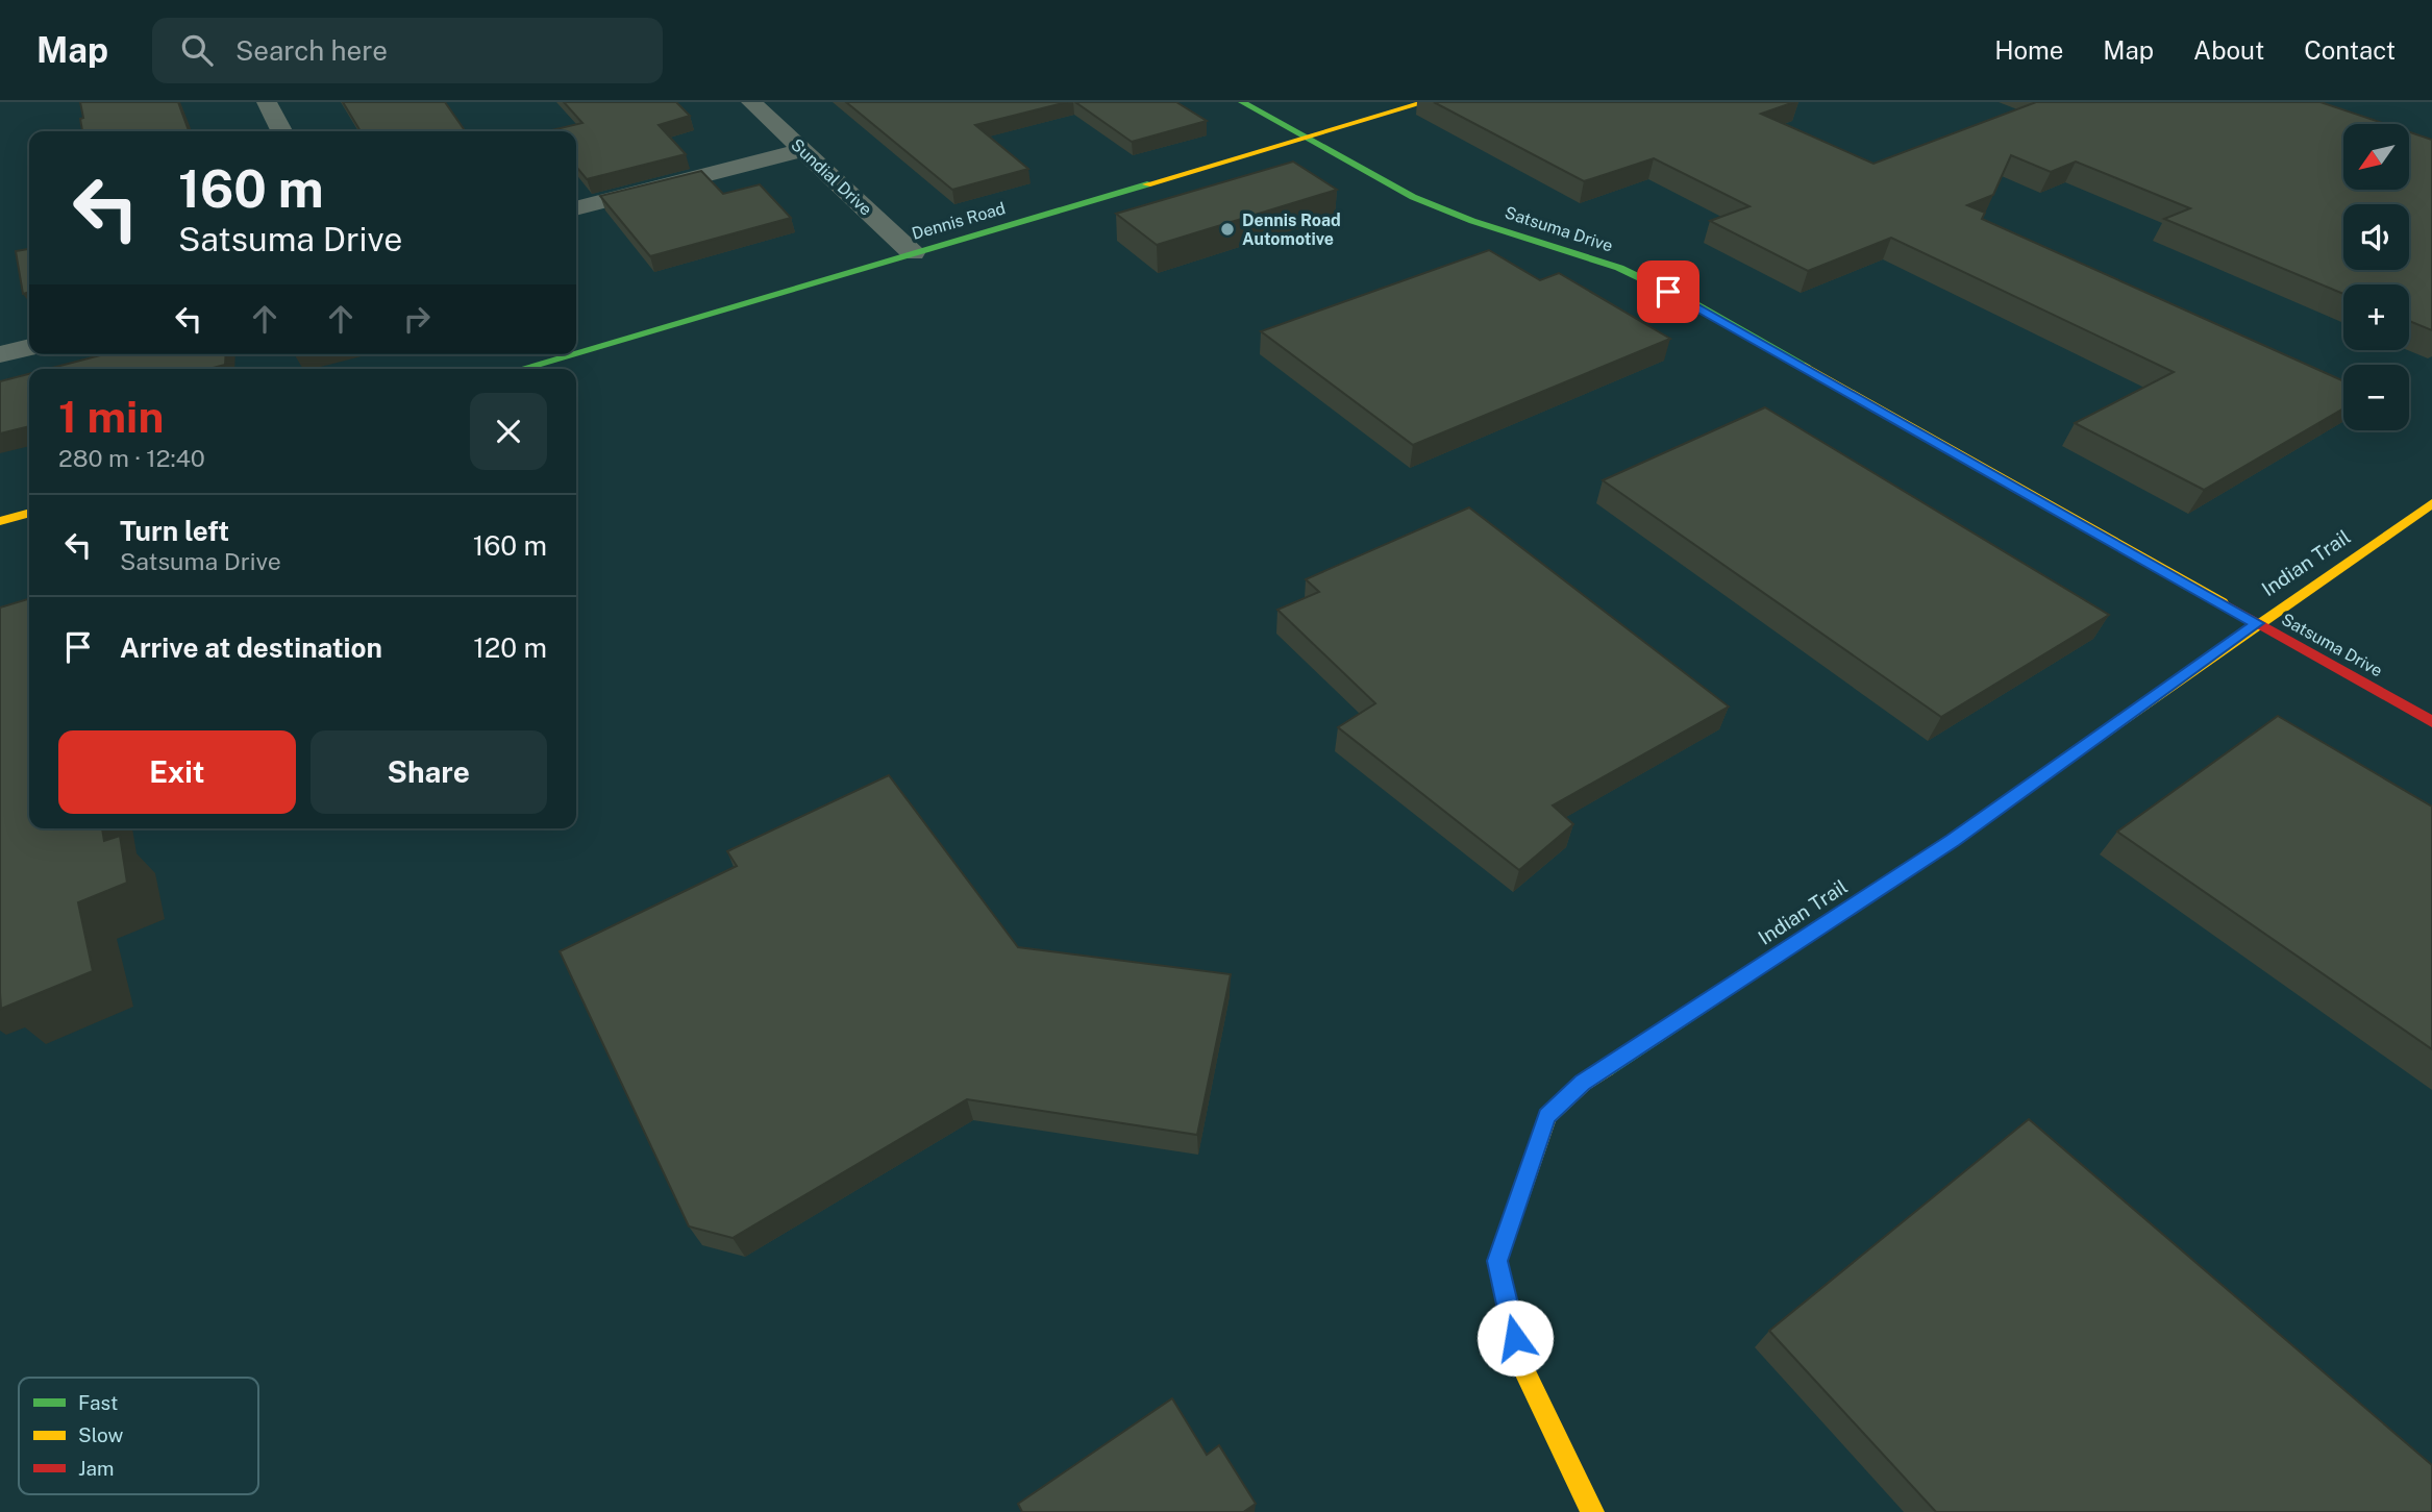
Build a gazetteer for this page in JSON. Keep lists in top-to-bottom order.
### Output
{
  "streets": {
    "street": [
      "Sundial Drive",
      "Dennis Road",
      "Satsuma Drive",
      "Indian Trail"
    ]
  },
  "crossings": [
    ["Sundial Drive", "Dennis Road"],
    ["Dennis Road", "Satsuma Drive"],
    ["Satsuma Drive", "Indian Trail"]
  ],
  "places": ["Dennis Road Automotive"],
  "legend": ["Fast", "Slow", "Jam"],
  "north": "bottom left",
  "page": {
    "header": "Map",
    "search": "Search here",
    "nav": [
      "Home",
      "Map",
      "About",
      "Contact"
    ],
    "map_buttons": ["+", "−"],
    "turn": ["160 m", "Satsuma Drive"],
    "heading": ["1 min", "280 m · 12:40"],
    "list": [
      {
        "name": "Turn left",
        "note": "Satsuma Drive",
        "value": "160 m"
      },
      {
        "name": "Arrive at destination",
        "value": "120 m"
      }
    ],
    "buttons": ["Exit", "Share"]
  }
}
